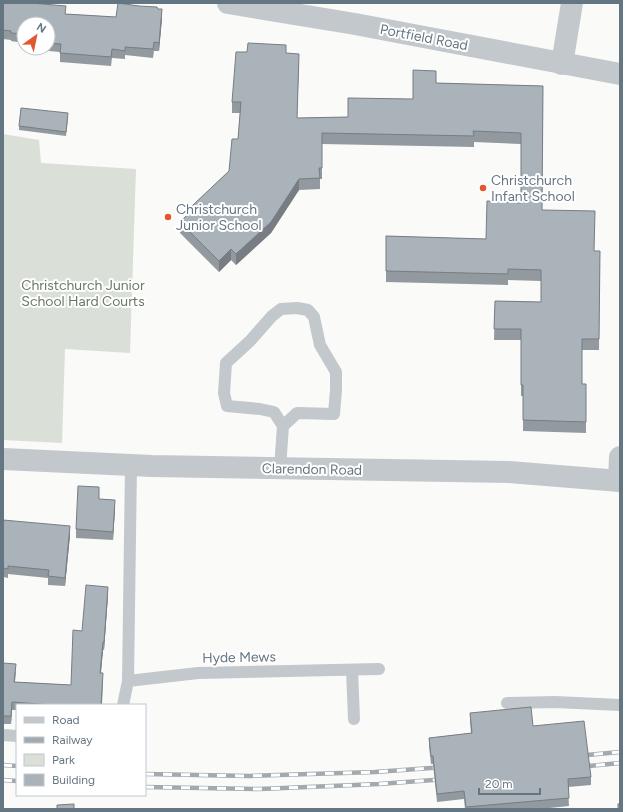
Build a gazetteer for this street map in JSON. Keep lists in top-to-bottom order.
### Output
{
  "streets": {
    "street": ["Portfield Road", "Clarendon Road"],
    "lane": ["Hyde Mews"]
  },
  "parks": ["Christchurch Junior School Hard Courts"],
  "places": ["Christchurch Infant School", "Christchurch Junior School"],
  "legend": [
    "Road",
    "Railway",
    "Park",
    "Building"
  ],
  "scale_bar": "20 m",
  "north": "top right"
}
